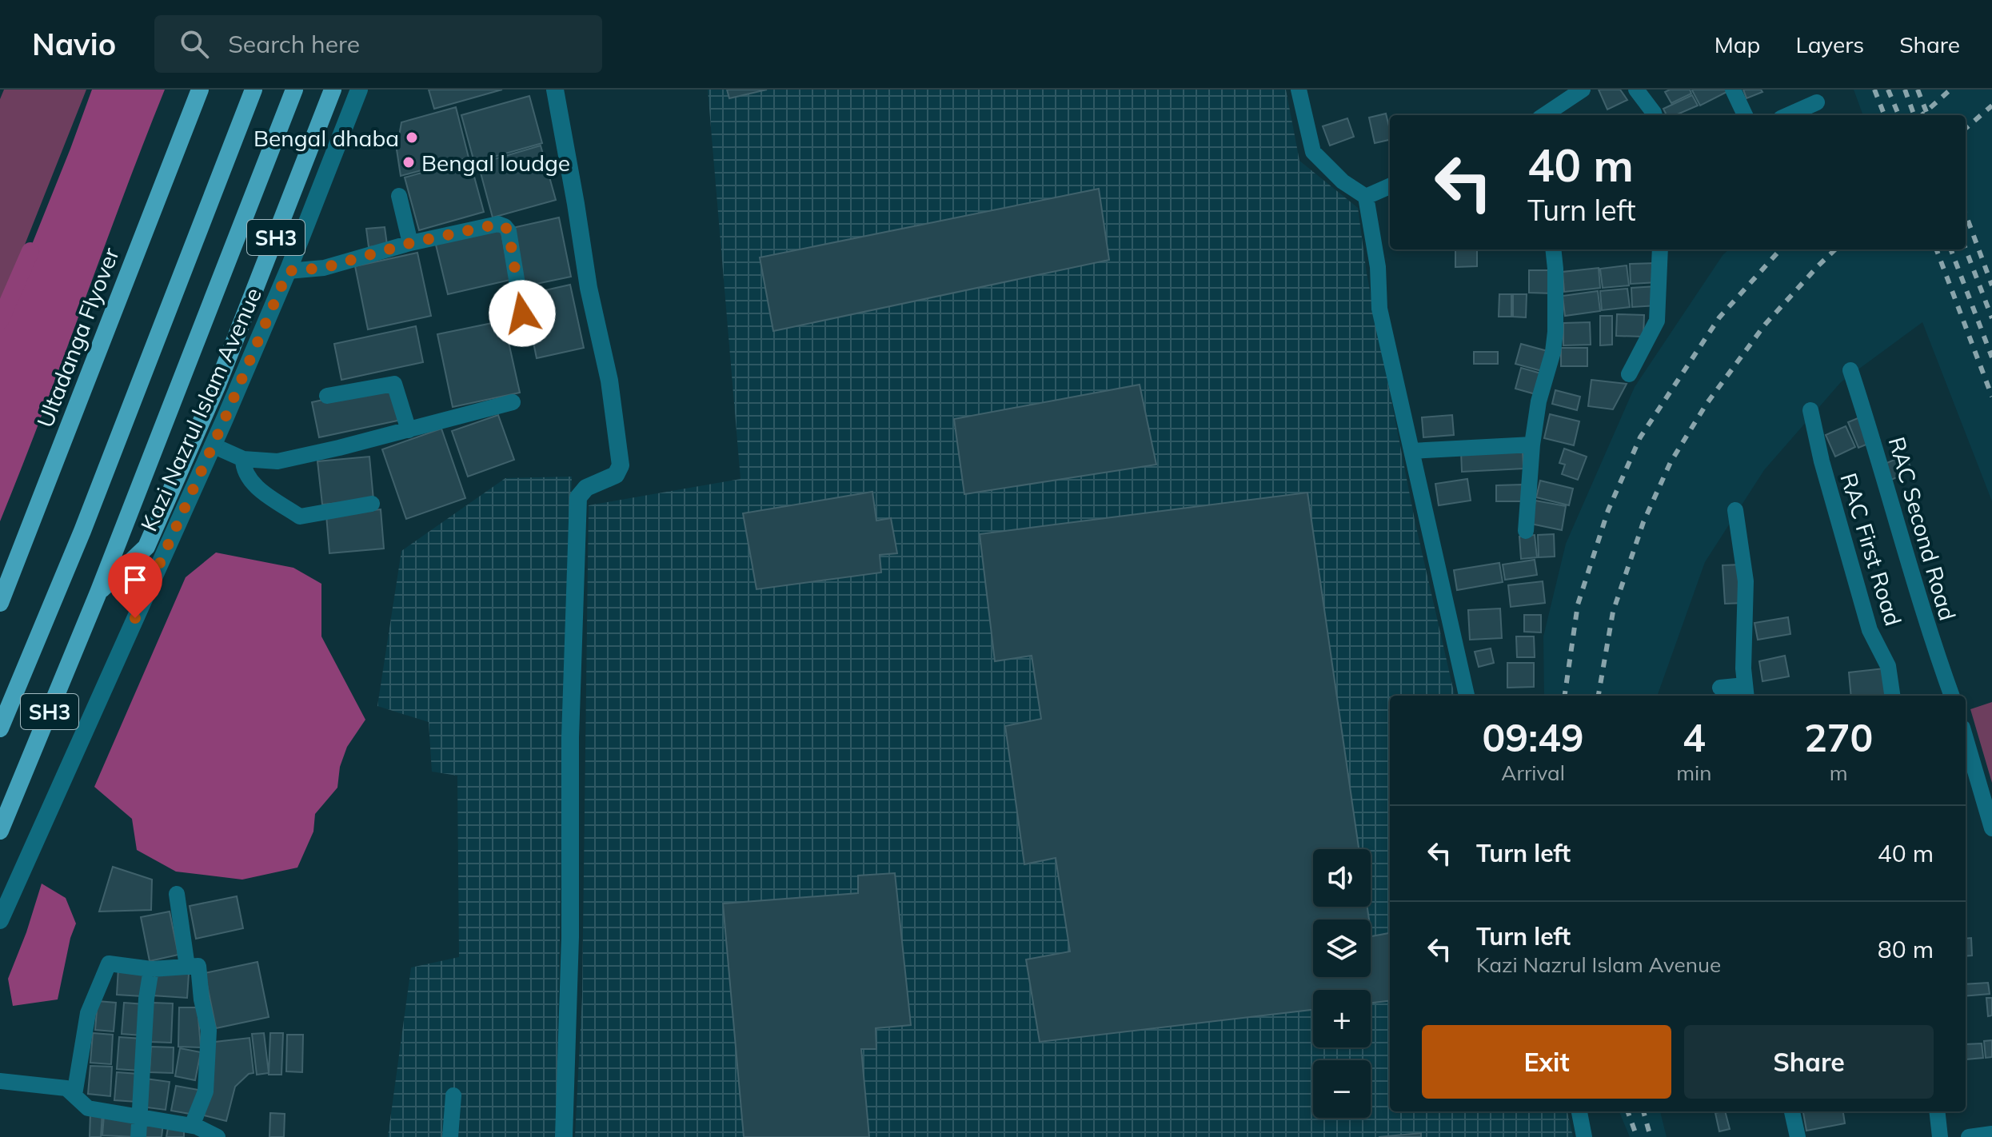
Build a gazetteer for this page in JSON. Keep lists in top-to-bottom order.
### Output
{
  "streets": {
    "main road": ["SH3", "Ultadanga Flyover", "Kazi Nazrul Islam Avenue"],
    "street": ["RAC Second Road", "RAC First Road"]
  },
  "crossings": [
    ["SH3", "Kazi Nazrul Islam Avenue"]
  ],
  "places": ["Bengal dhaba", "Bengal loudge"],
  "page": {
    "header": "Navio",
    "search": "Search here",
    "nav": ["Map", "Layers", "Share"],
    "turn": ["40 m", "Turn left"],
    "eta": [
      "09:49",
      "Arrival",
      "4",
      "min",
      "270",
      "m"
    ],
    "list": [
      {
        "name": "Turn left",
        "value": "40 m"
      },
      {
        "name": "Turn left",
        "note": "Kazi Nazrul Islam Avenue",
        "value": "80 m"
      }
    ],
    "map_buttons": ["+", "−"],
    "buttons": ["Exit", "Share"]
  }
}
